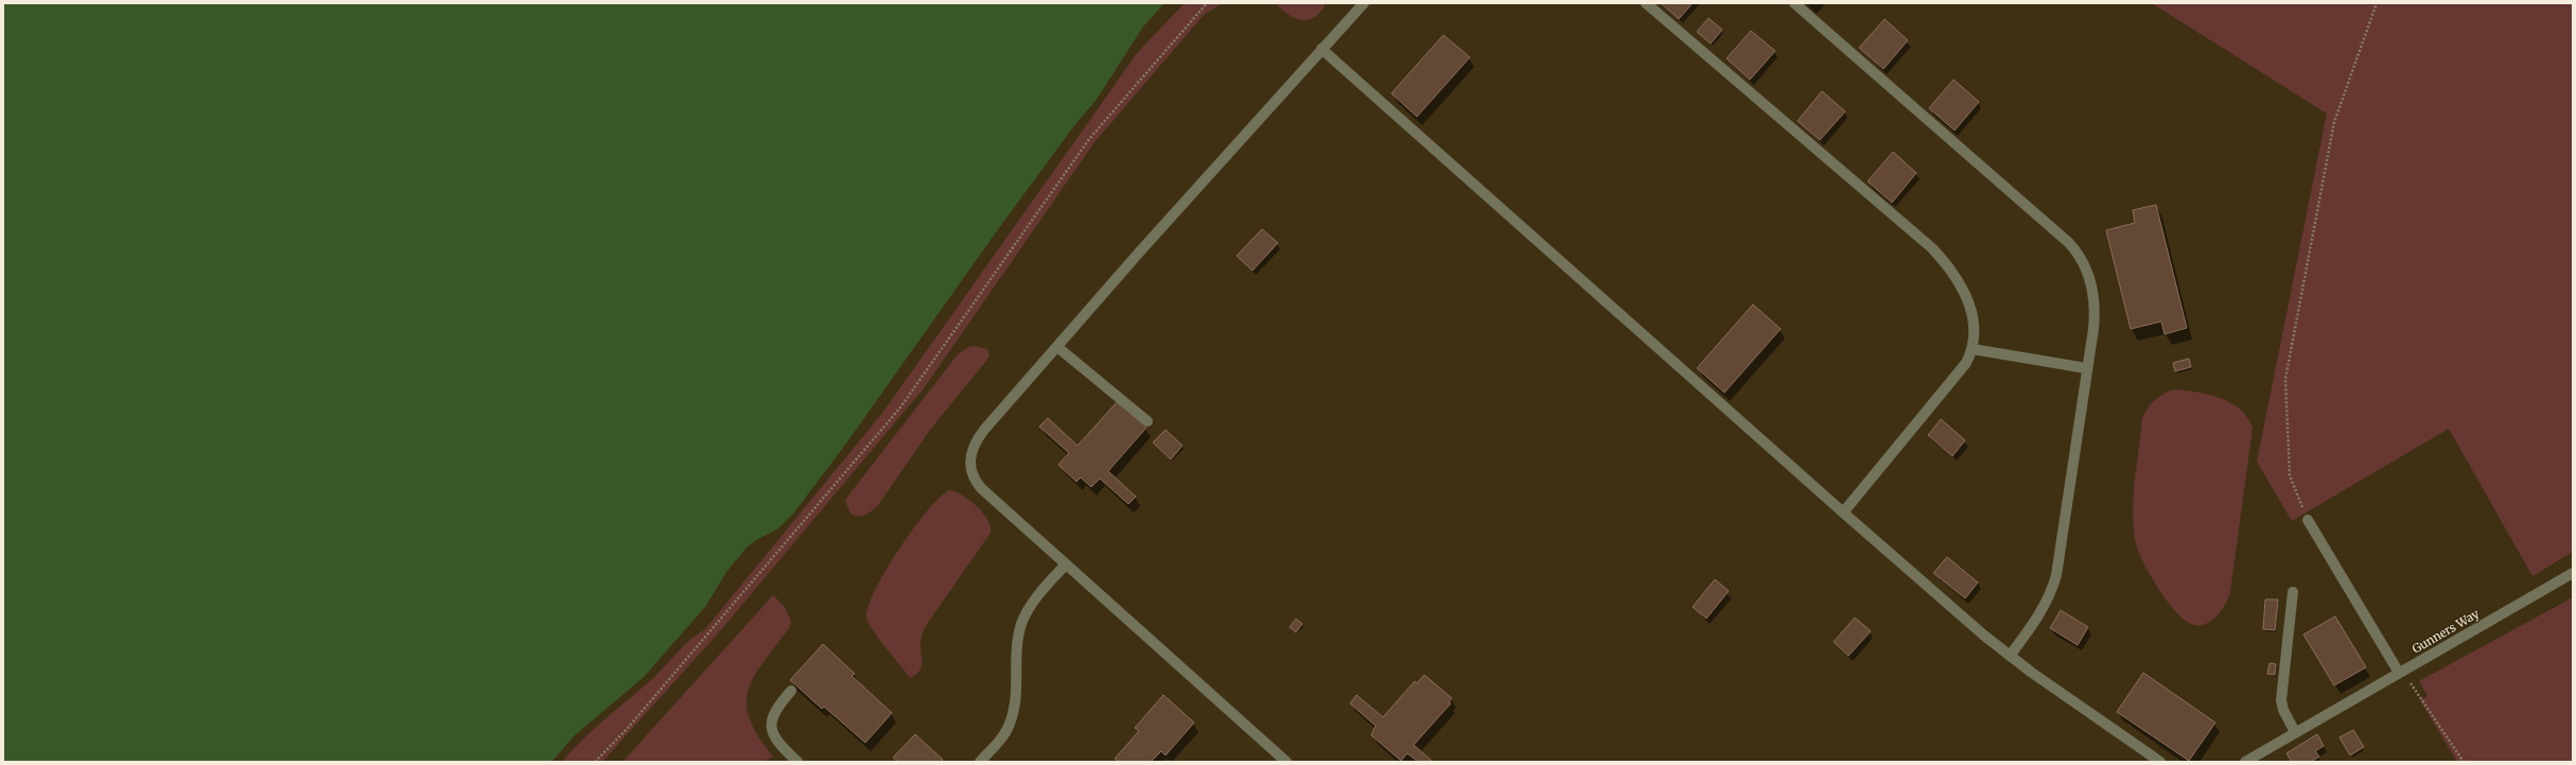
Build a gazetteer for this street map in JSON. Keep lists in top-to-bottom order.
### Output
{
  "streets": {
    "street": ["Gunners Way"]
  }
}
